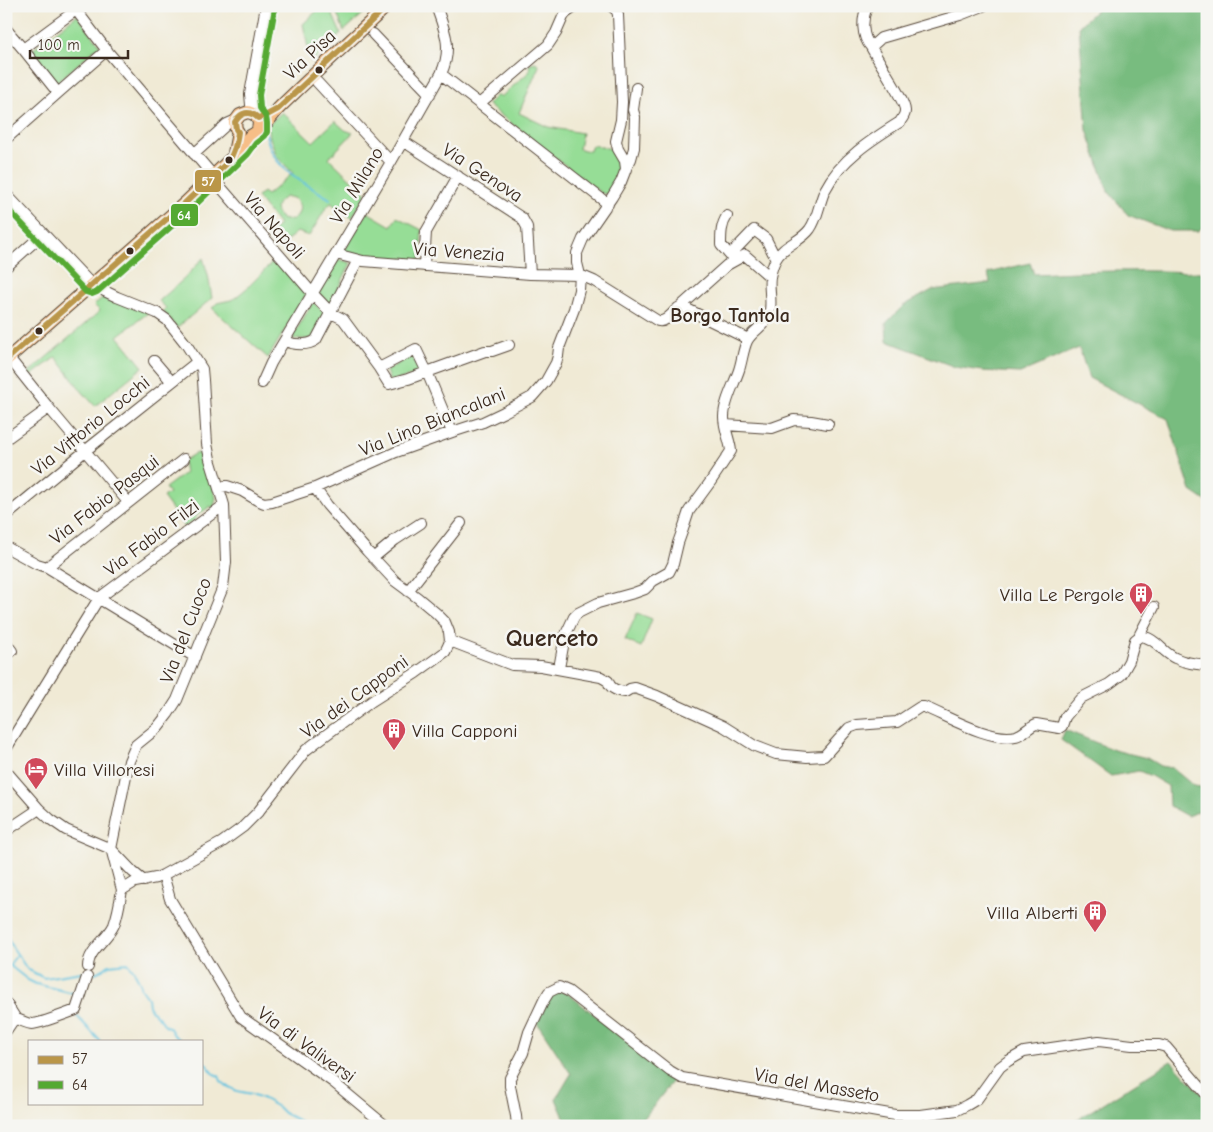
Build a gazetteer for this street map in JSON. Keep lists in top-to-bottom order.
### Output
{
  "streets": {
    "main road": ["Via Pisa"],
    "street": [
      "Via Genova",
      "Via Milano",
      "Via Napoli",
      "Via Venezia",
      "Via Lino Biancalani",
      "Via Vittorio Locchi",
      "Via Fabio Pasqui",
      "Via Fabio Filzi",
      "Via del Cuoco",
      "Via dei Capponi",
      "Via di Valiversi",
      "Via del Masseto"
    ]
  },
  "crossings": [
    ["Via Pisa", "Via Napoli"],
    ["Via Pisa", "Via del Cuoco"],
    ["Via Genova", "Via Milano"],
    ["Via Genova", "Via Venezia"],
    ["Via Milano", "Via Napoli"],
    ["Via Milano", "Via Venezia"],
    ["Via Venezia", "Via Lino Biancalani"],
    ["Via Lino Biancalani", "Via del Cuoco"],
    ["Via Vittorio Locchi", "Via del Cuoco"],
    ["Via Fabio Filzi", "Via del Cuoco"],
    ["Via dei Capponi", "Via di Valiversi"]
  ],
  "districts": ["Borgo Tantola", "Querceto"],
  "places": {
    "building": ["Villa Le Pergole", "Villa Capponi", "Villa Alberti"],
    "hotel": ["Villa Villoresi"]
  },
  "lines": ["transit line 57", "transit line 64"],
  "legend": ["57", "64"],
  "scale_bar": "100 m"
}
